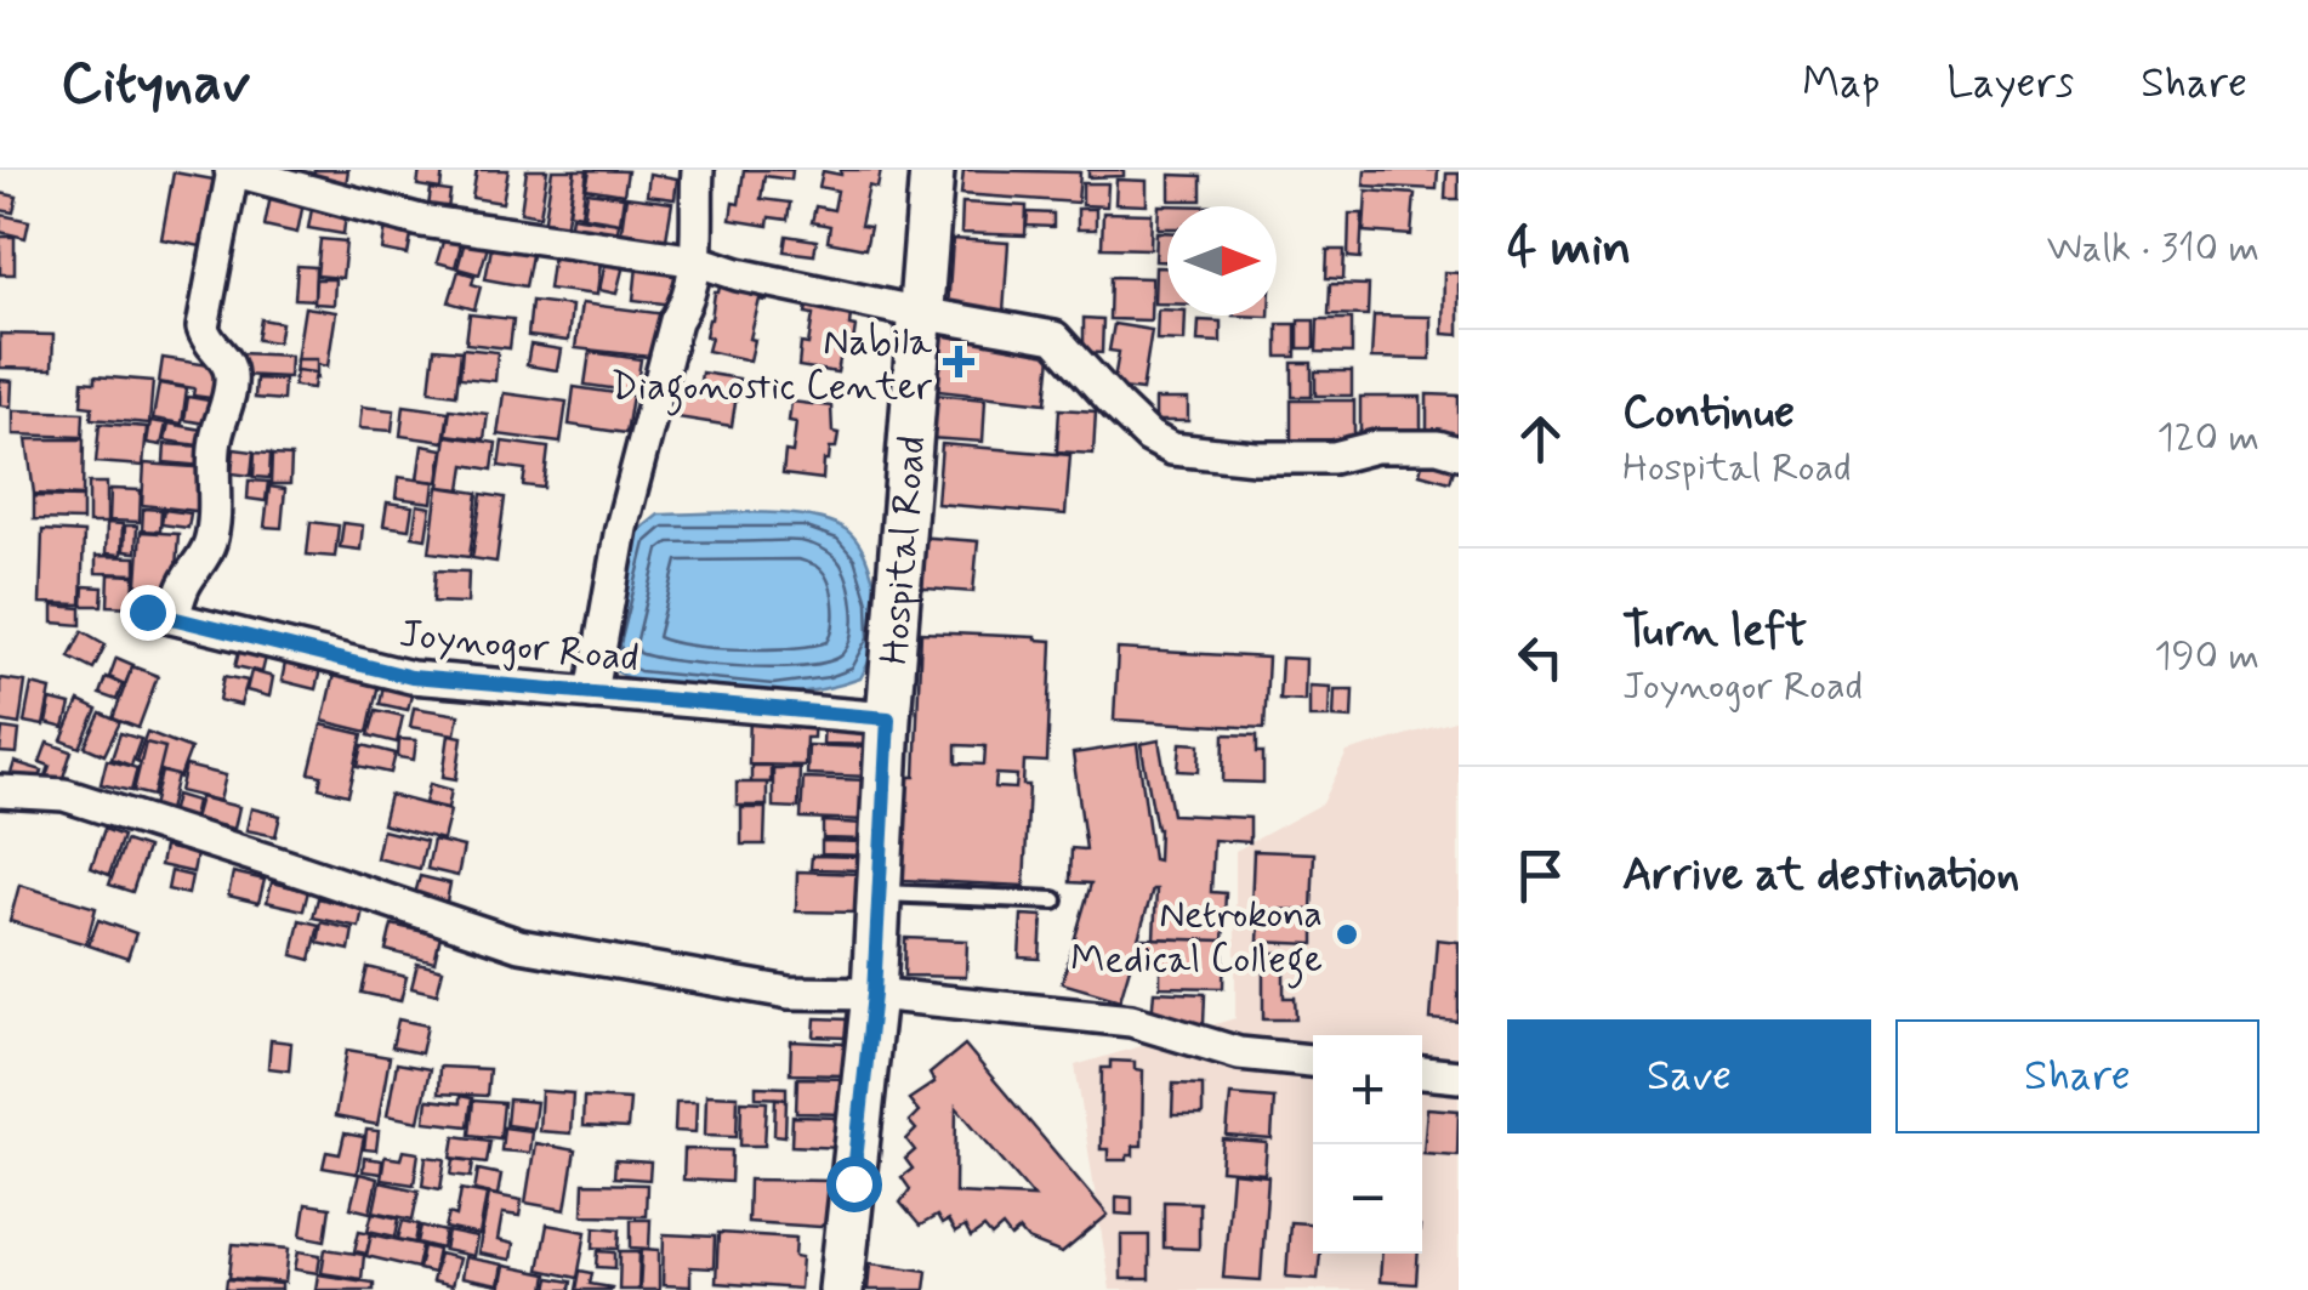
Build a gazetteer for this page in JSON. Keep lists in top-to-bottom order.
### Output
{
  "streets": {
    "street": ["Hospital Road", "Joynogor Road"]
  },
  "crossings": [
    ["Hospital Road", "Joynogor Road"]
  ],
  "places": {
    "health": ["Nabila Diagonostic Center"],
    "other": ["Netrokona Medical College"]
  },
  "north": "right",
  "page": {
    "header": "Citynav",
    "nav": ["Map", "Layers", "Share"],
    "heading": ["4 min", "Walk · 310 m"],
    "list": [
      ["Continue", "Hospital Road", "120 m"],
      ["Turn left", "Joynogor Road", "190 m"],
      "Arrive at destination"
    ],
    "buttons": ["Save", "Share"],
    "map_buttons": ["+", "−"]
  }
}
